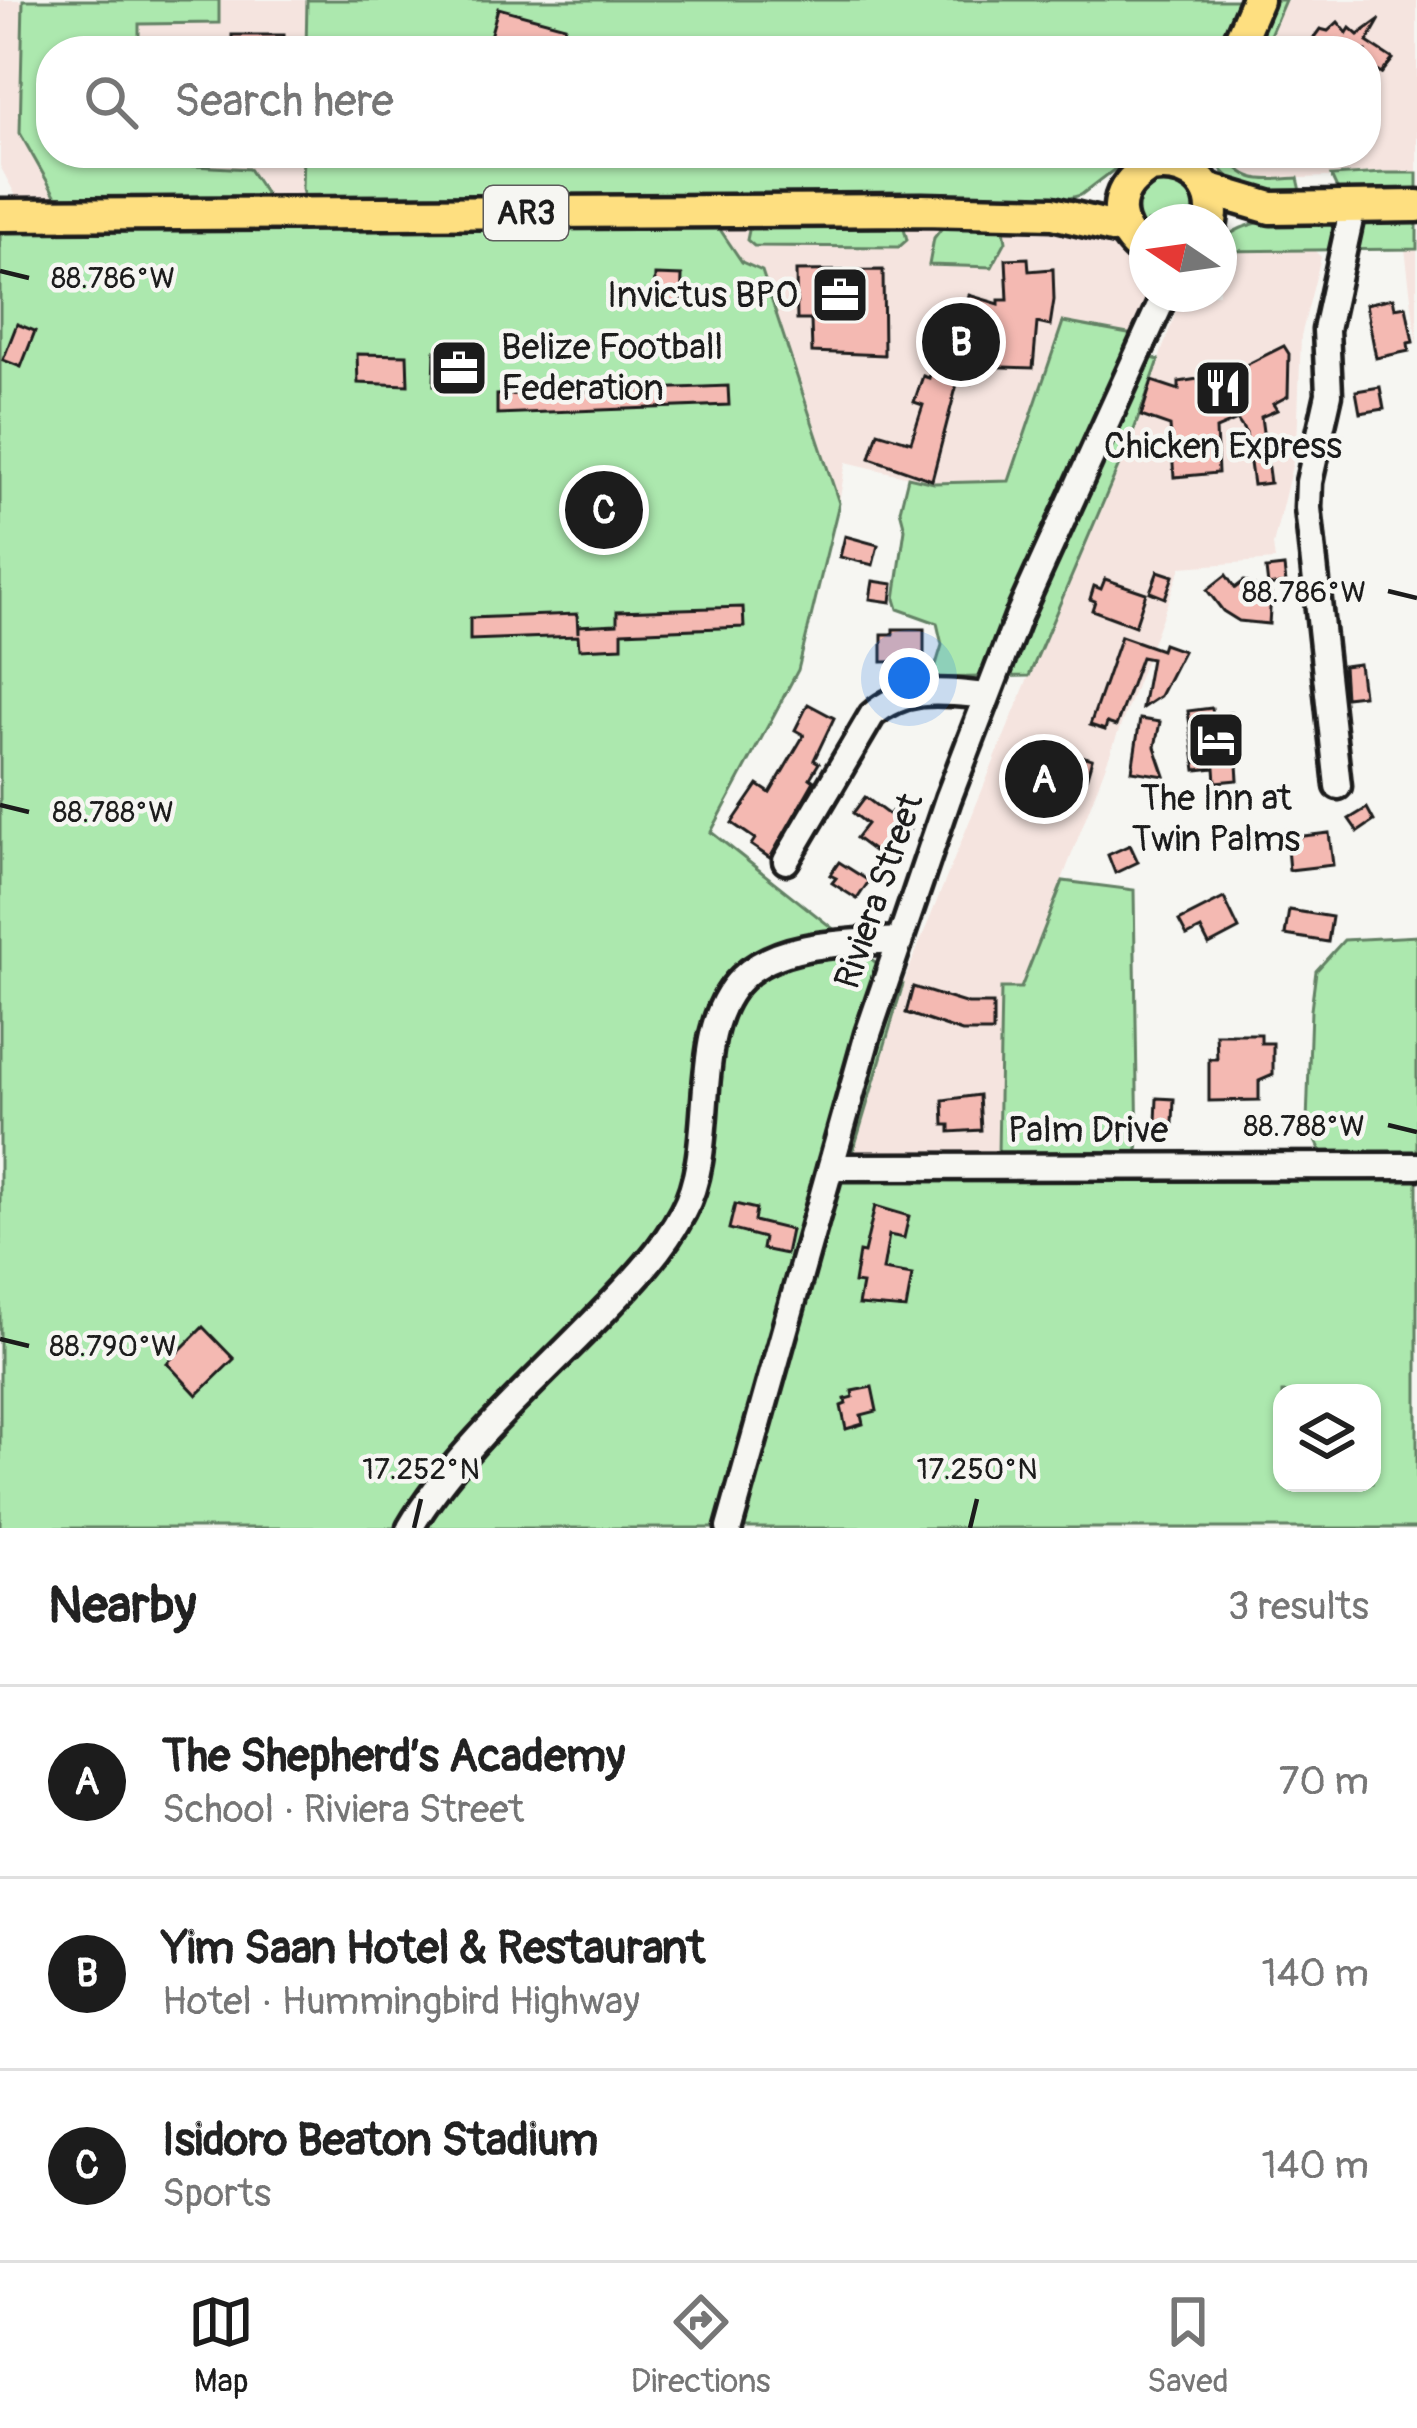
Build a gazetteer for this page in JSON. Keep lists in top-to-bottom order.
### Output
{
  "streets": {
    "main road": ["AR3"],
    "street": ["Riviera Street", "Palm Drive"]
  },
  "crossings": [
    ["Riviera Street", "Palm Drive"]
  ],
  "places": {
    "office": ["Invictus BPO", "Belize Football Federation"],
    "restaurant": ["Chicken Express"],
    "hotel": ["The Inn at Twin Palms"]
  },
  "north": "left",
  "page": {
    "search": "Search here",
    "pins": ["B", "C", "A"],
    "heading": ["Nearby", "3 results"],
    "list": [
      {
        "mark": "A",
        "name": "The Shepherd’s Academy",
        "note": "School · Riviera Street",
        "value": "70 m"
      },
      {
        "mark": "B",
        "name": "Yim Saan Hotel & Restaurant",
        "note": "Hotel · Hummingbird Highway",
        "value": "140 m"
      },
      {
        "mark": "C",
        "name": "Isidoro Beaton Stadium",
        "note": "Sports",
        "value": "140 m"
      }
    ],
    "nav": ["Map", "Directions", "Saved"]
  },
  "coordinates": [
    "88.786°W",
    "88.788°W",
    "88.790°W",
    "17.252°N",
    "17.250°N"
  ]
}
